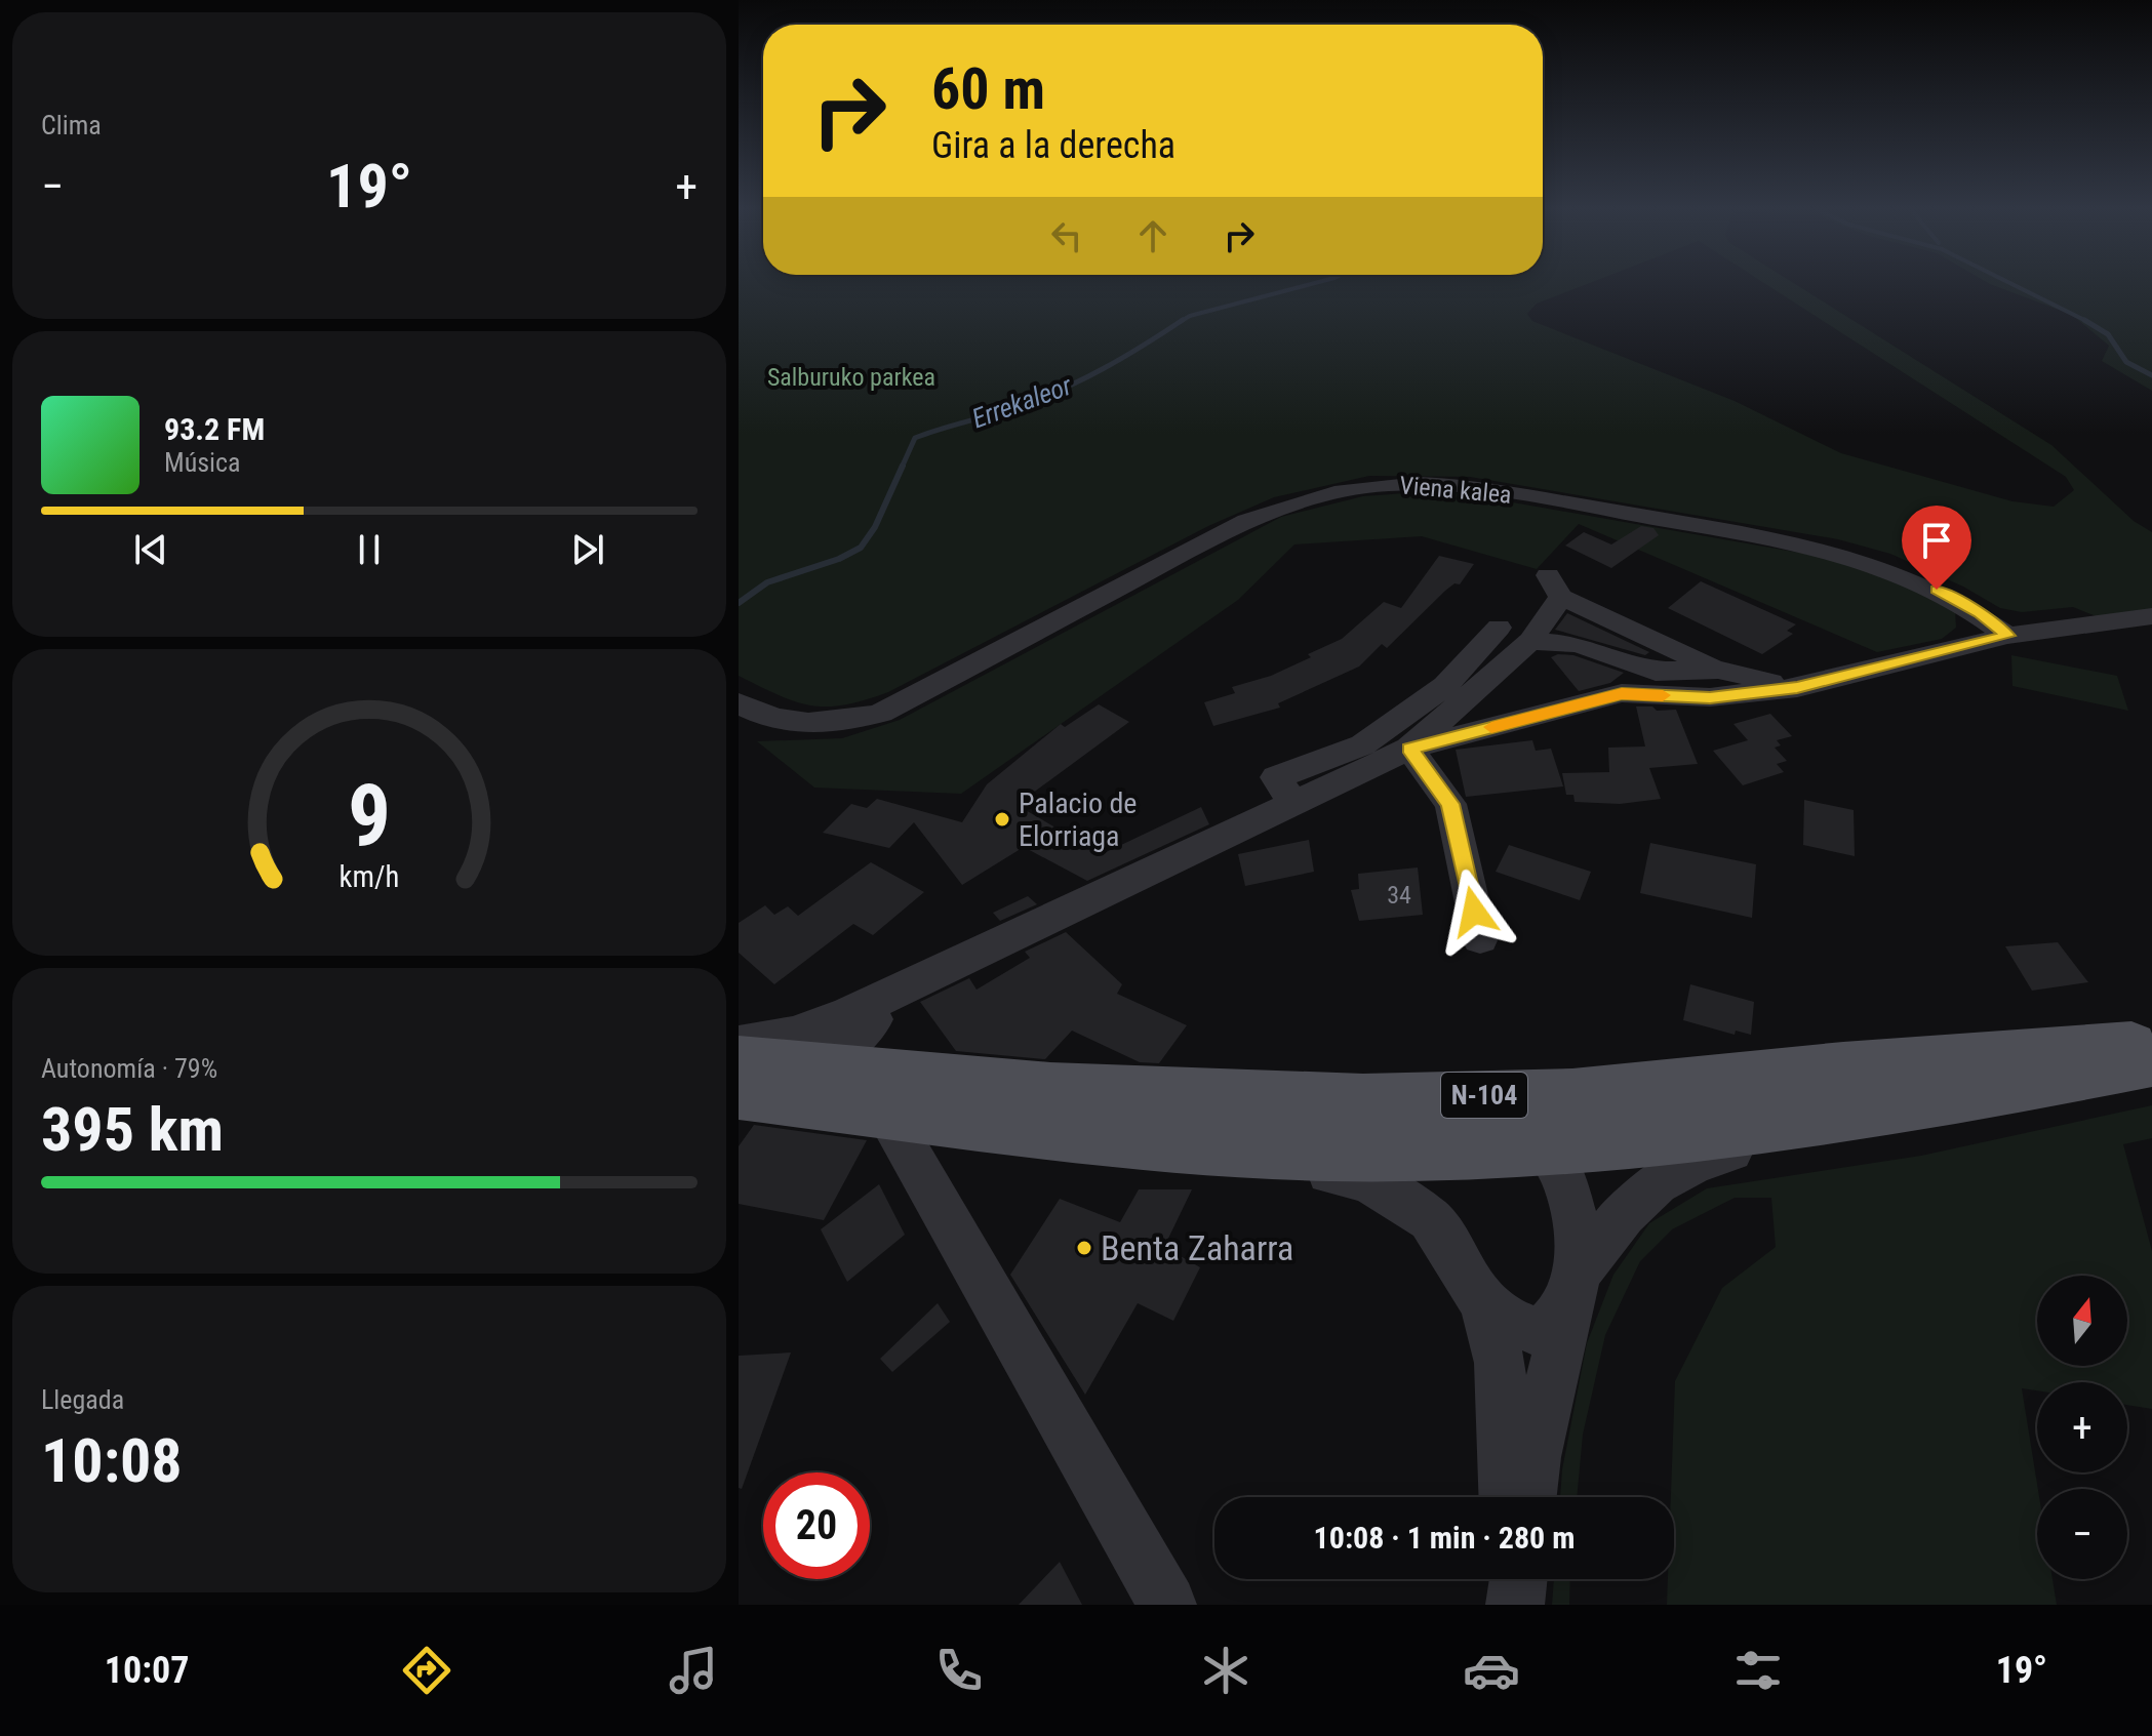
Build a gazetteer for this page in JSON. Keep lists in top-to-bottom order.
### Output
{
  "streets": {
    "main road": ["N-104"],
    "street": ["Viena kalea"]
  },
  "water": ["Errekaleor"],
  "parks": ["Salburuko parkea"],
  "places": ["Palacio de Elorriaga", "Benta Zaharra"],
  "house_numbers": ["34"],
  "north": "top",
  "page": {
    "tile": [
      "Clima",
      ["Autonomía · 79%", "395 km"],
      ["Llegada", "10:08"]
    ],
    "turn": ["60 m", "Gira a la derecha"],
    "heat": ["−", "19°", "+"],
    "song": ["93.2 FM", "Música"],
    "map_buttons": ["+", "−"],
    "limit": "20",
    "trip": "10:08 · 1 min · 280 m",
    "tabs": ["10:07", "19°"],
    "gauge": ["9", "km/h"]
  }
}
